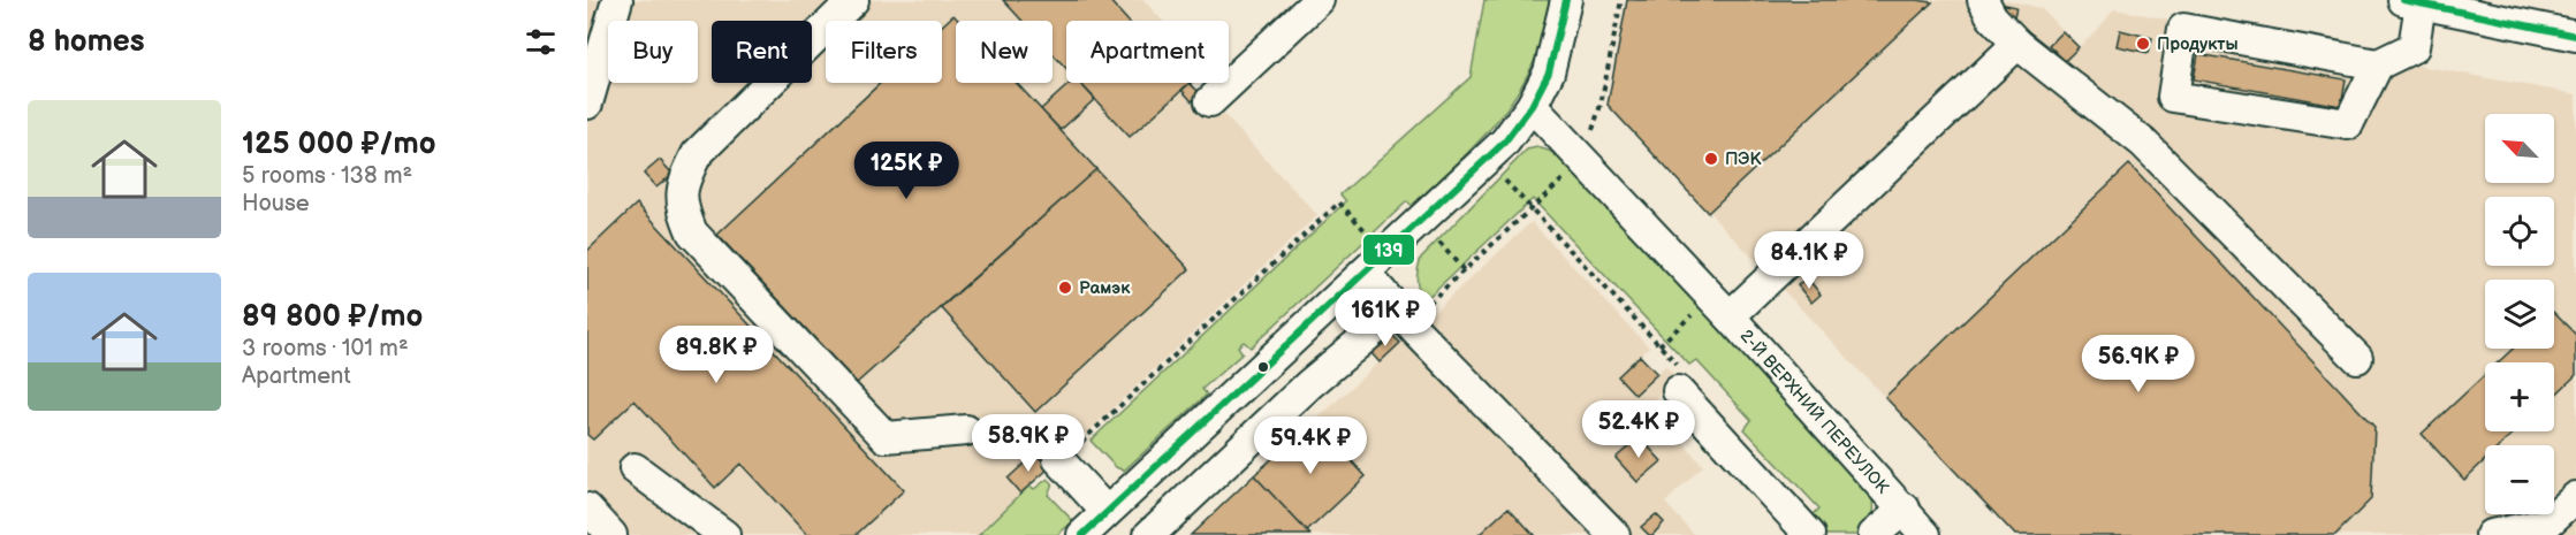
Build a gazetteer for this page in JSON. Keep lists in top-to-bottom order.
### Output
{
  "streets": {
    "street": ["2-Й ВЕРХНИЙ ПЕРЕУЛОК"]
  },
  "places": ["Продукты", "ПЭК", "Рамэк"],
  "lines": ["transit line 139"],
  "north": "top left",
  "page": {
    "heading": "8 homes",
    "chip": [
      "Buy",
      "Rent",
      "Filters",
      "New",
      "Apartment"
    ],
    "list": [
      {
        "name": "125 000 ₽/mo",
        "note": "5 rooms · 138 m² · House"
      },
      {
        "name": "89 800 ₽/mo",
        "note": "3 rooms · 101 m² · Apartment"
      }
    ],
    "map_buttons": ["+", "−"],
    "price": [
      "125K ₽",
      "84.1K ₽",
      "161K ₽",
      "89.8K ₽",
      "56.9K ₽",
      "52.4K ₽",
      "58.9K ₽",
      "59.4K ₽"
    ]
  }
}
